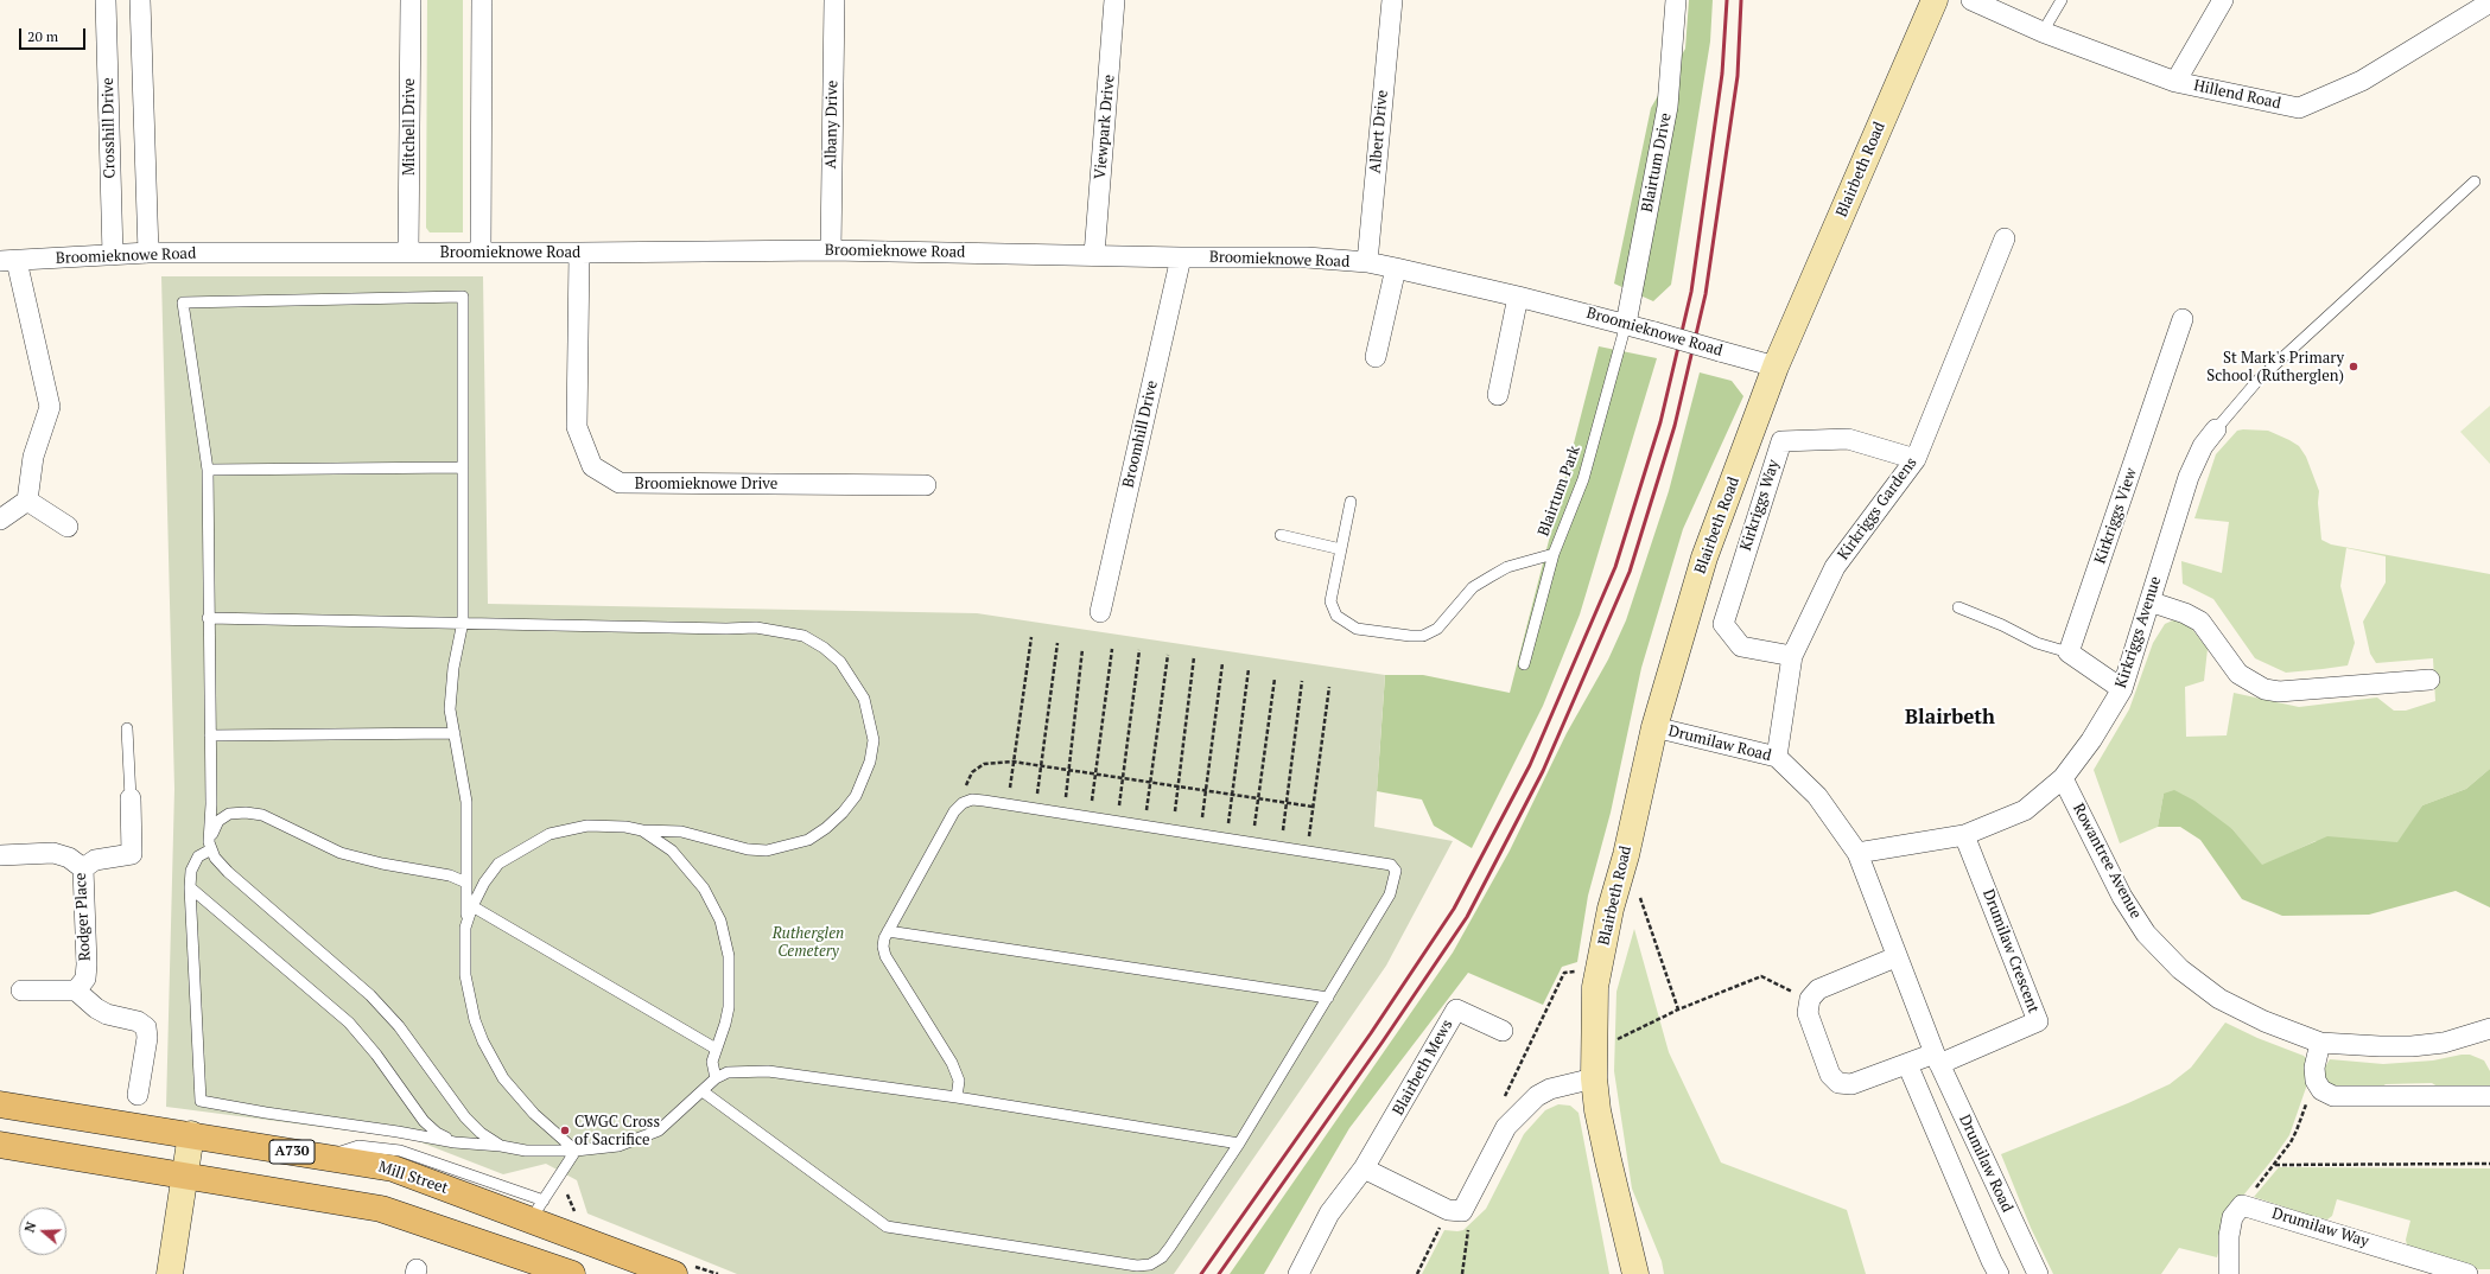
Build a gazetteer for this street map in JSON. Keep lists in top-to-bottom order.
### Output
{
  "streets": {
    "main road": ["Blairbeth Road", "A730", "Mill Street"],
    "street": [
      "Hillend Road",
      "Albany Drive",
      "Mitchell Drive",
      "Viewpark Drive",
      "Crosshill Drive",
      "Albert Drive",
      "Blairtum Drive",
      "Broomieknowe Road",
      "Broomhill Drive",
      "Broomieknowe Drive",
      "Kirkriggs Way",
      "Kirkriggs Gardens",
      "Kirkriggs View",
      "Kirkriggs Avenue",
      "Drumilaw Road",
      "Rowantree Avenue",
      "Rodger Place",
      "Drumilaw Crescent",
      "Blairbeth Mews",
      "Drumilaw Way"
    ],
    "lane": ["Blairtum Park"]
  },
  "crossings": [
    ["Albany Drive", "Broomieknowe Road"],
    ["Mitchell Drive", "Broomieknowe Road"],
    ["Viewpark Drive", "Broomieknowe Road"],
    ["Crosshill Drive", "Broomieknowe Road"],
    ["Albert Drive", "Broomieknowe Road"],
    ["Blairtum Drive", "Broomieknowe Road"],
    ["Blairtum Drive", "Blairtum Park"],
    ["Blairbeth Road", "Broomieknowe Road"],
    ["Blairbeth Road", "Drumilaw Road"],
    ["Broomieknowe Road", "Broomhill Drive"],
    ["Broomieknowe Road", "Broomieknowe Drive"],
    ["Broomieknowe Road", "Blairtum Park"],
    ["Kirkriggs Way", "Kirkriggs Gardens"],
    ["Kirkriggs Gardens", "Drumilaw Road"],
    ["Kirkriggs Avenue", "Drumilaw Road"],
    ["Kirkriggs Avenue", "Rowantree Avenue"],
    ["Kirkriggs Avenue", "Drumilaw Crescent"],
    ["Drumilaw Road", "Drumilaw Crescent"]
  ],
  "districts": ["Blairbeth"],
  "parks": ["Rutherglen Cemetery"],
  "places": ["St Mark's Primary School (Rutherglen)", "CWGC Cross of Sacrifice"],
  "scale_bar": "20 m",
  "north": "left"
}
